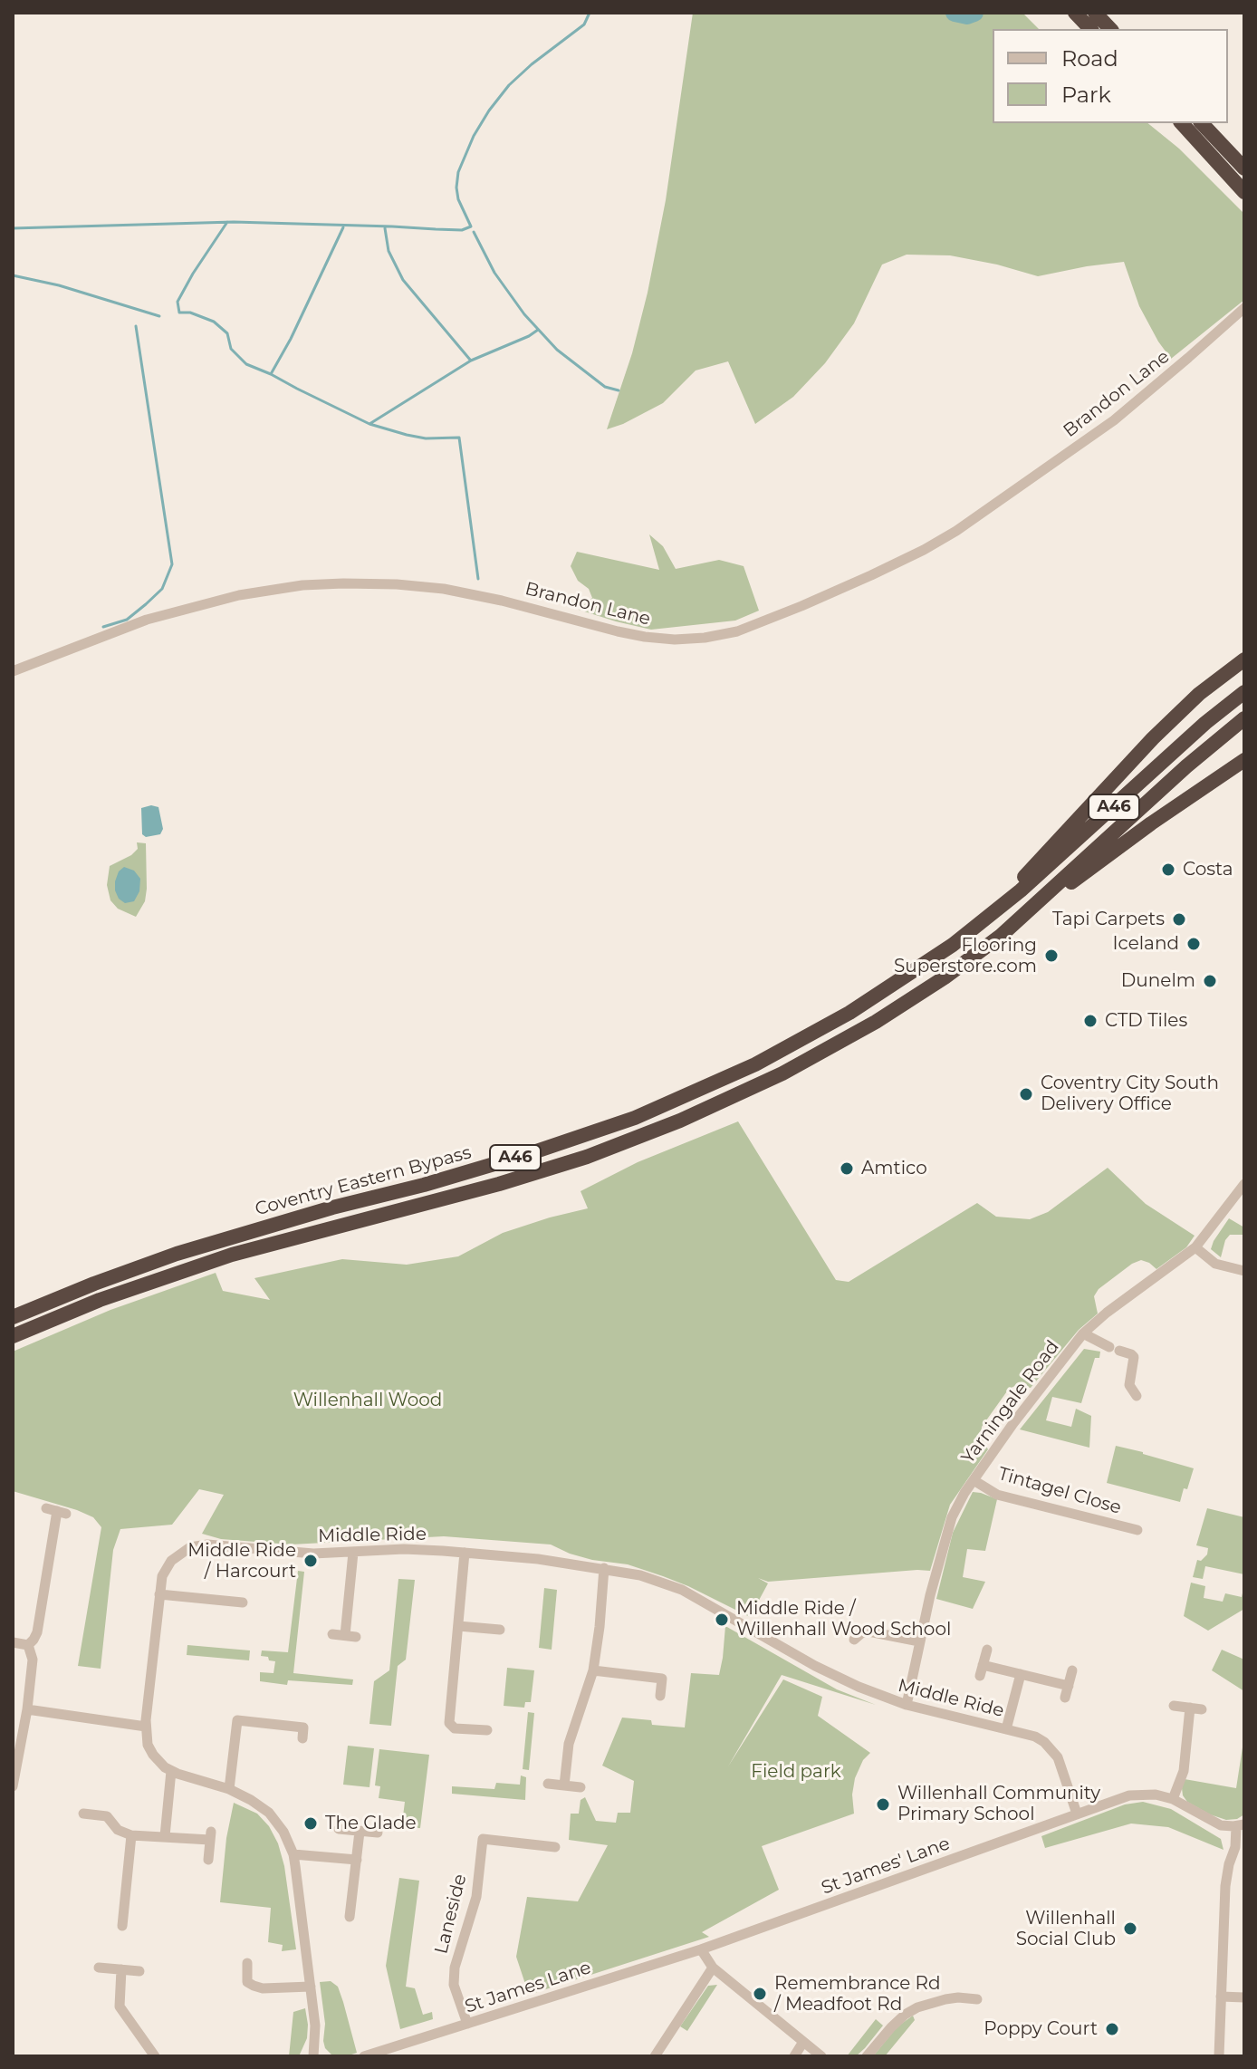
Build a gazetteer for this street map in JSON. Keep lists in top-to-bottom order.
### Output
{
  "streets": {
    "highway": ["A46", "Coventry Eastern Bypass"],
    "street": [
      "Brandon Lane",
      "Yarningale Road",
      "Tintagel Close",
      "Middle Ride",
      "St James' Lane",
      "Laneside",
      "St James Lane"
    ]
  },
  "crossings": [
    ["Yarningale Road", "Tintagel Close"],
    ["Yarningale Road", "Middle Ride"],
    ["Middle Ride", "St James' Lane"],
    ["St James' Lane", "St James Lane"],
    ["Laneside", "St James Lane"]
  ],
  "parks": ["Willenhall Wood", "Field park"],
  "places": [
    "Costa",
    "Tapi Carpets",
    "Iceland",
    "Flooring Superstore.com",
    "Dunelm",
    "CTD Tiles",
    "Coventry City South Delivery Office",
    "Amtico",
    "Middle Ride / Harcourt",
    "Middle Ride / Willenhall Wood School",
    "Willenhall Community Primary School",
    "The Glade",
    "Willenhall Social Club",
    "Remembrance Rd / Meadfoot Rd",
    "Poppy Court"
  ],
  "legend": ["Road", "Park"]
}
